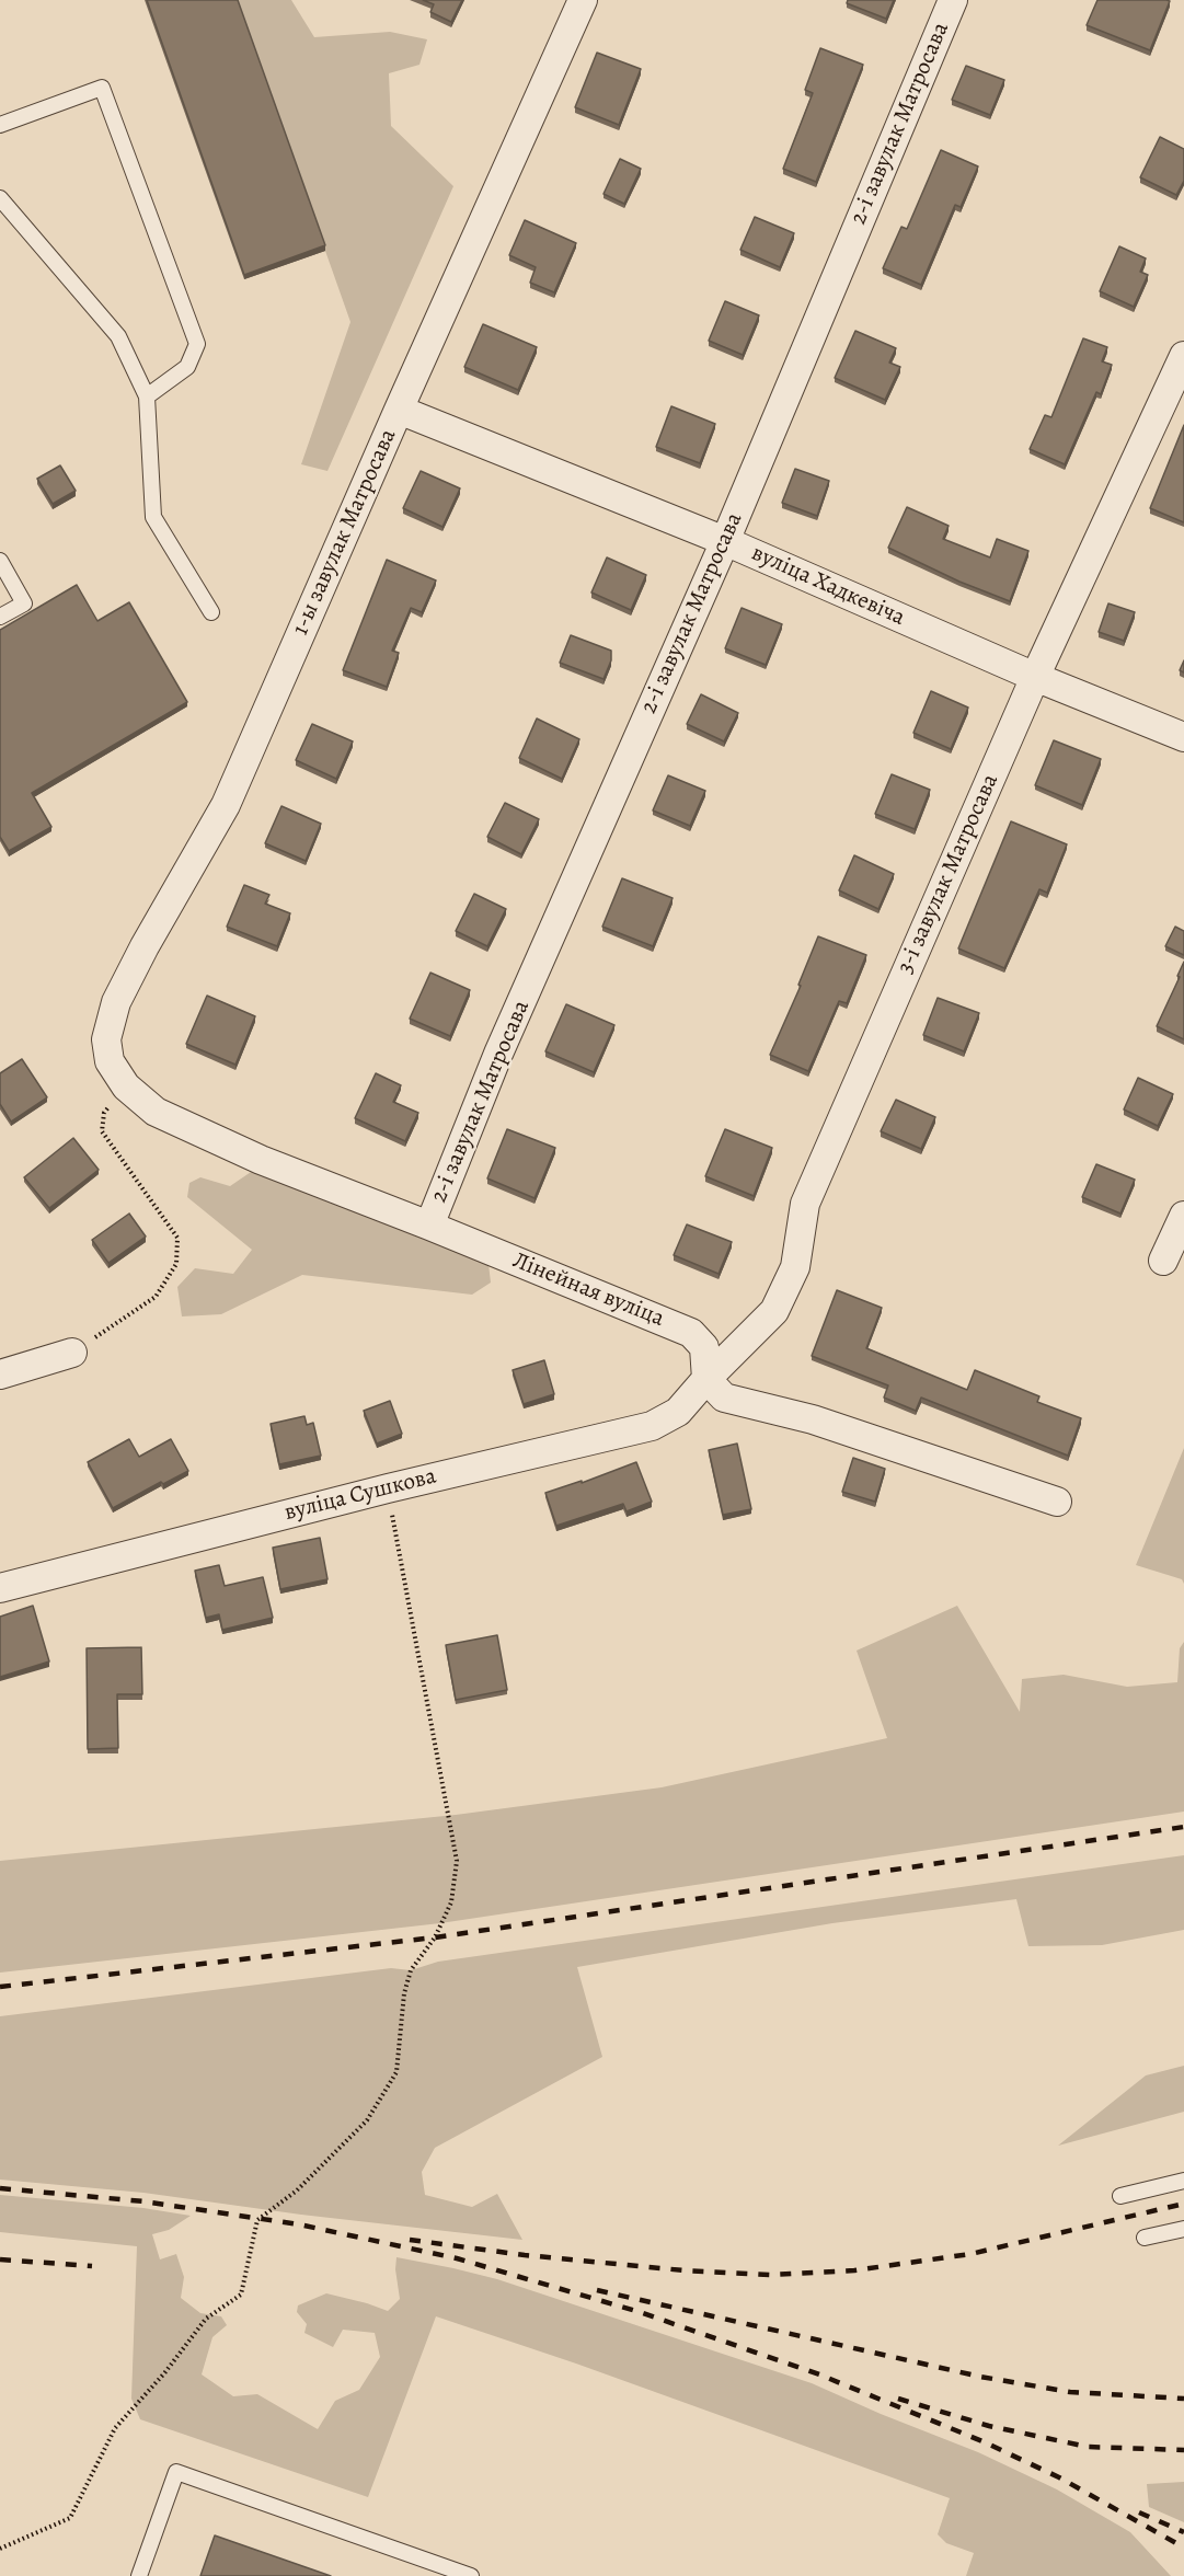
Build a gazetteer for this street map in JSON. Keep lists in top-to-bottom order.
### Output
{
  "streets": {
    "street": [
      "2-і завулак Матросава",
      "1-ы завулак Матросава",
      "вуліца Хадкевіча",
      "3-і завулак Матросава",
      "Лінейная вуліца",
      "вуліца Сушкова"
    ]
  },
  "crossings": [
    ["2-і завулак Матросава", "вуліца Хадкевіча"],
    ["2-і завулак Матросава", "Лінейная вуліца"],
    ["1-ы завулак Матросава", "вуліца Хадкевіча"],
    ["1-ы завулак Матросава", "Лінейная вуліца"],
    ["вуліца Хадкевіча", "3-і завулак Матросава"],
    ["3-і завулак Матросава", "Лінейная вуліца"],
    ["3-і завулак Матросава", "вуліца Сушкова"],
    ["Лінейная вуліца", "вуліца Сушкова"]
  ]
}
